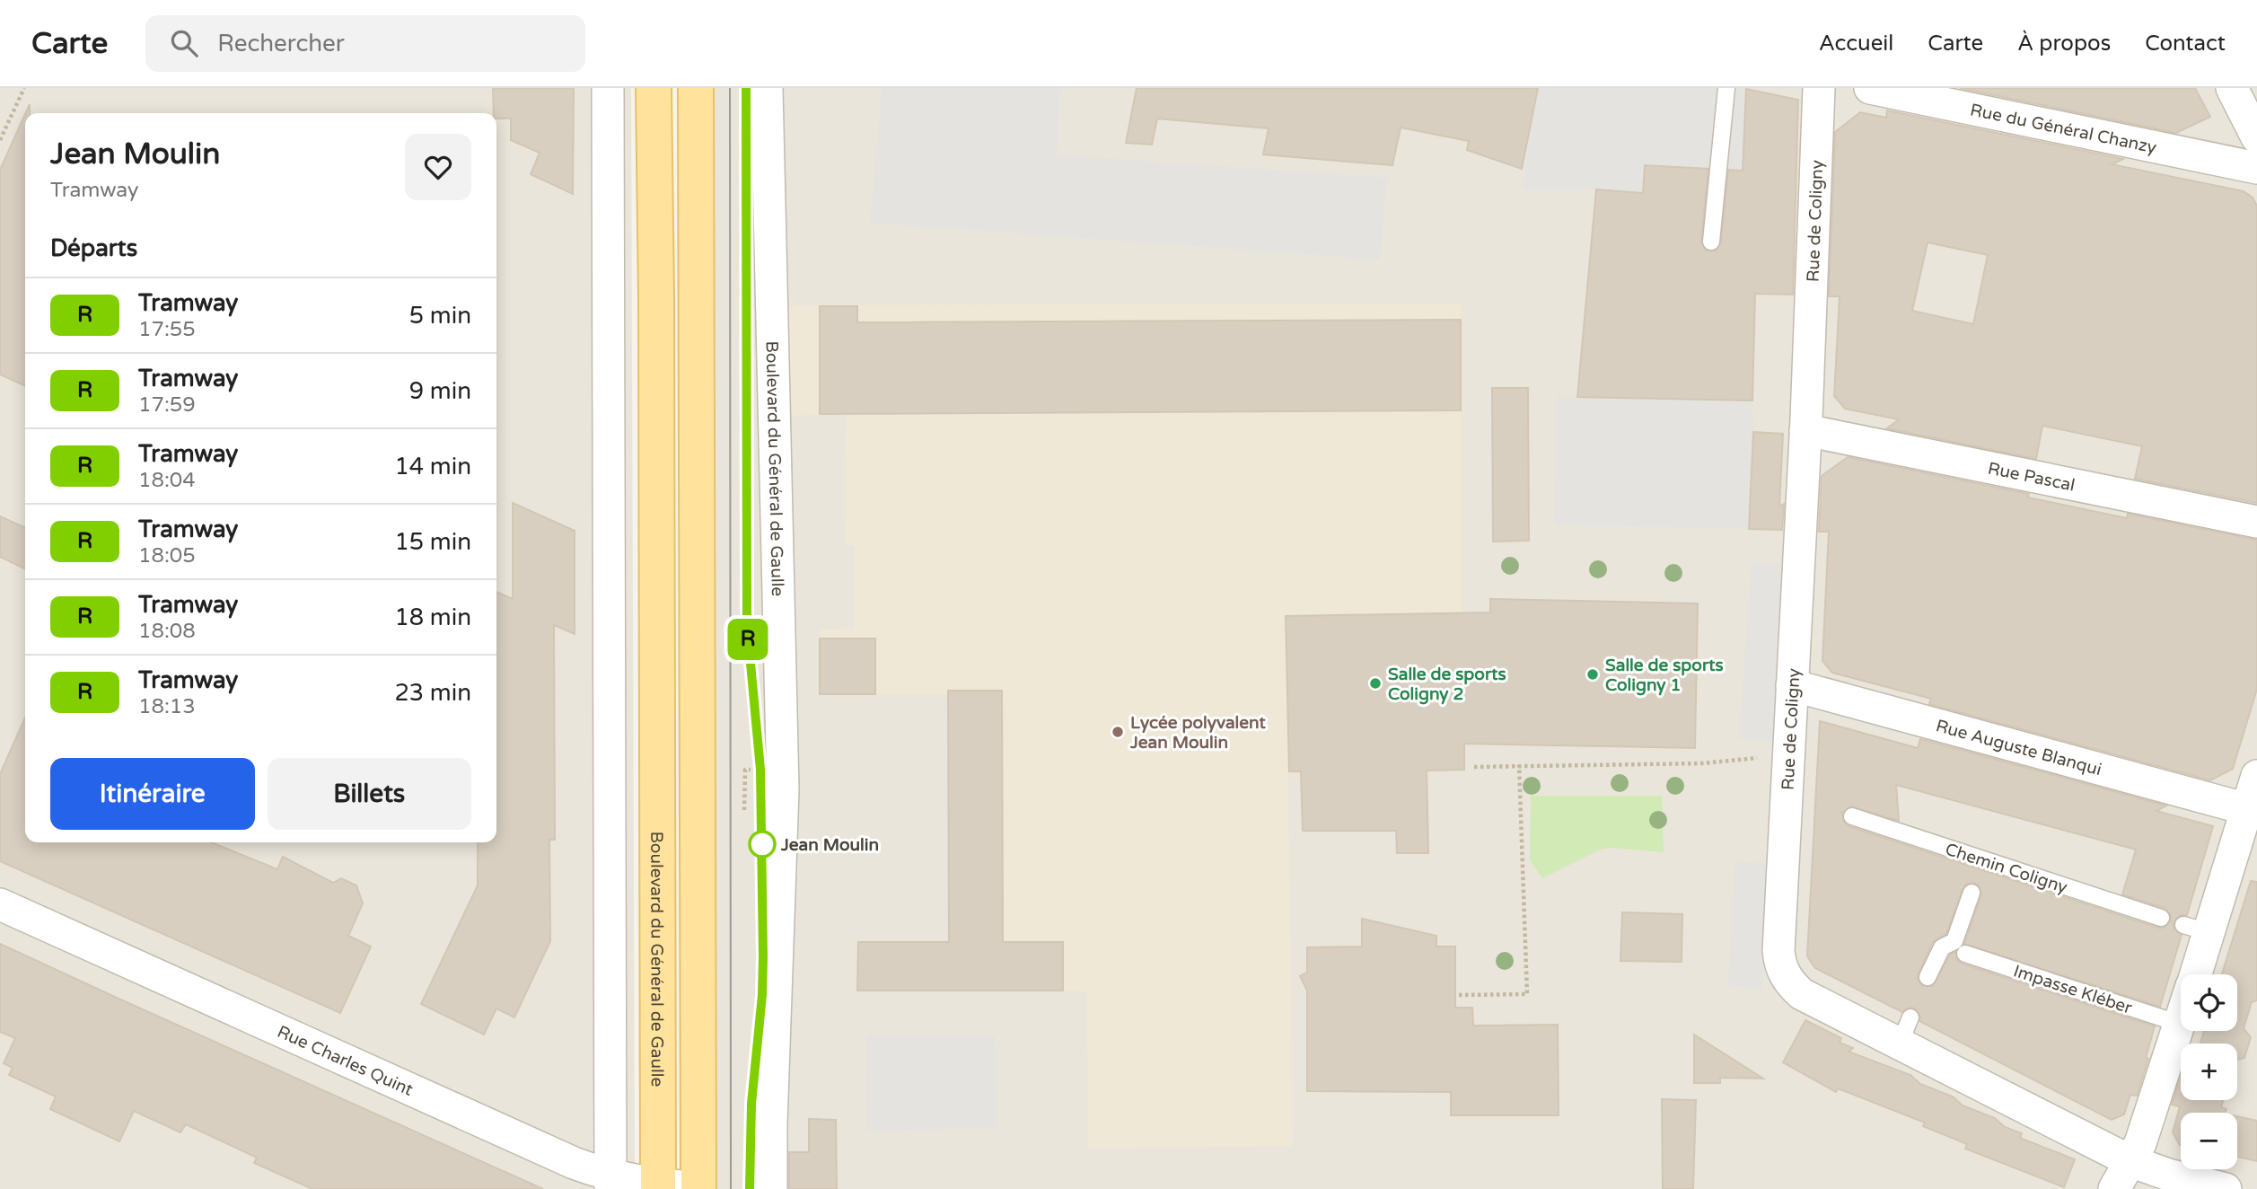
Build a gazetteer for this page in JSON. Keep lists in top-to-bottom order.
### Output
{
  "streets": {
    "main road": ["Boulevard du Général de Gaulle"],
    "street": [
      "Rue du Général Chanzy",
      "Rue de Coligny",
      "Rue Pascal",
      "Rue Auguste Blanqui",
      "Rue Charles Quint"
    ],
    "lane": ["Chemin Coligny", "Impasse Kléber"]
  },
  "crossings": [
    ["Rue de Coligny", "Rue Pascal"],
    ["Rue de Coligny", "Rue Auguste Blanqui"],
    ["Boulevard du Général de Gaulle", "Rue Charles Quint"]
  ],
  "places": [
    "Salle de sports Coligny 1",
    "Salle de sports Coligny 2",
    "Lycée polyvalent Jean Moulin",
    "Jean Moulin"
  ],
  "lines": ["tram line R"],
  "page": {
    "header": "Carte",
    "search": "Rechercher",
    "nav": [
      "Accueil",
      "Carte",
      "À propos",
      "Contact"
    ],
    "on_map": "R",
    "heading": [
      ["Jean Moulin", "Tramway"],
      "Départs"
    ],
    "list": [
      {
        "mark": "R",
        "name": "Tramway",
        "note": "17:55",
        "value": "5 min"
      },
      {
        "mark": "R",
        "name": "Tramway",
        "note": "17:59",
        "value": "9 min"
      },
      {
        "mark": "R",
        "name": "Tramway",
        "note": "18:04",
        "value": "14 min"
      },
      {
        "mark": "R",
        "name": "Tramway",
        "note": "18:05",
        "value": "15 min"
      },
      {
        "mark": "R",
        "name": "Tramway",
        "note": "18:08",
        "value": "18 min"
      },
      {
        "mark": "R",
        "name": "Tramway",
        "note": "18:13",
        "value": "23 min"
      }
    ],
    "buttons": ["Itinéraire", "Billets"],
    "map_buttons": ["+", "−"]
  }
}
